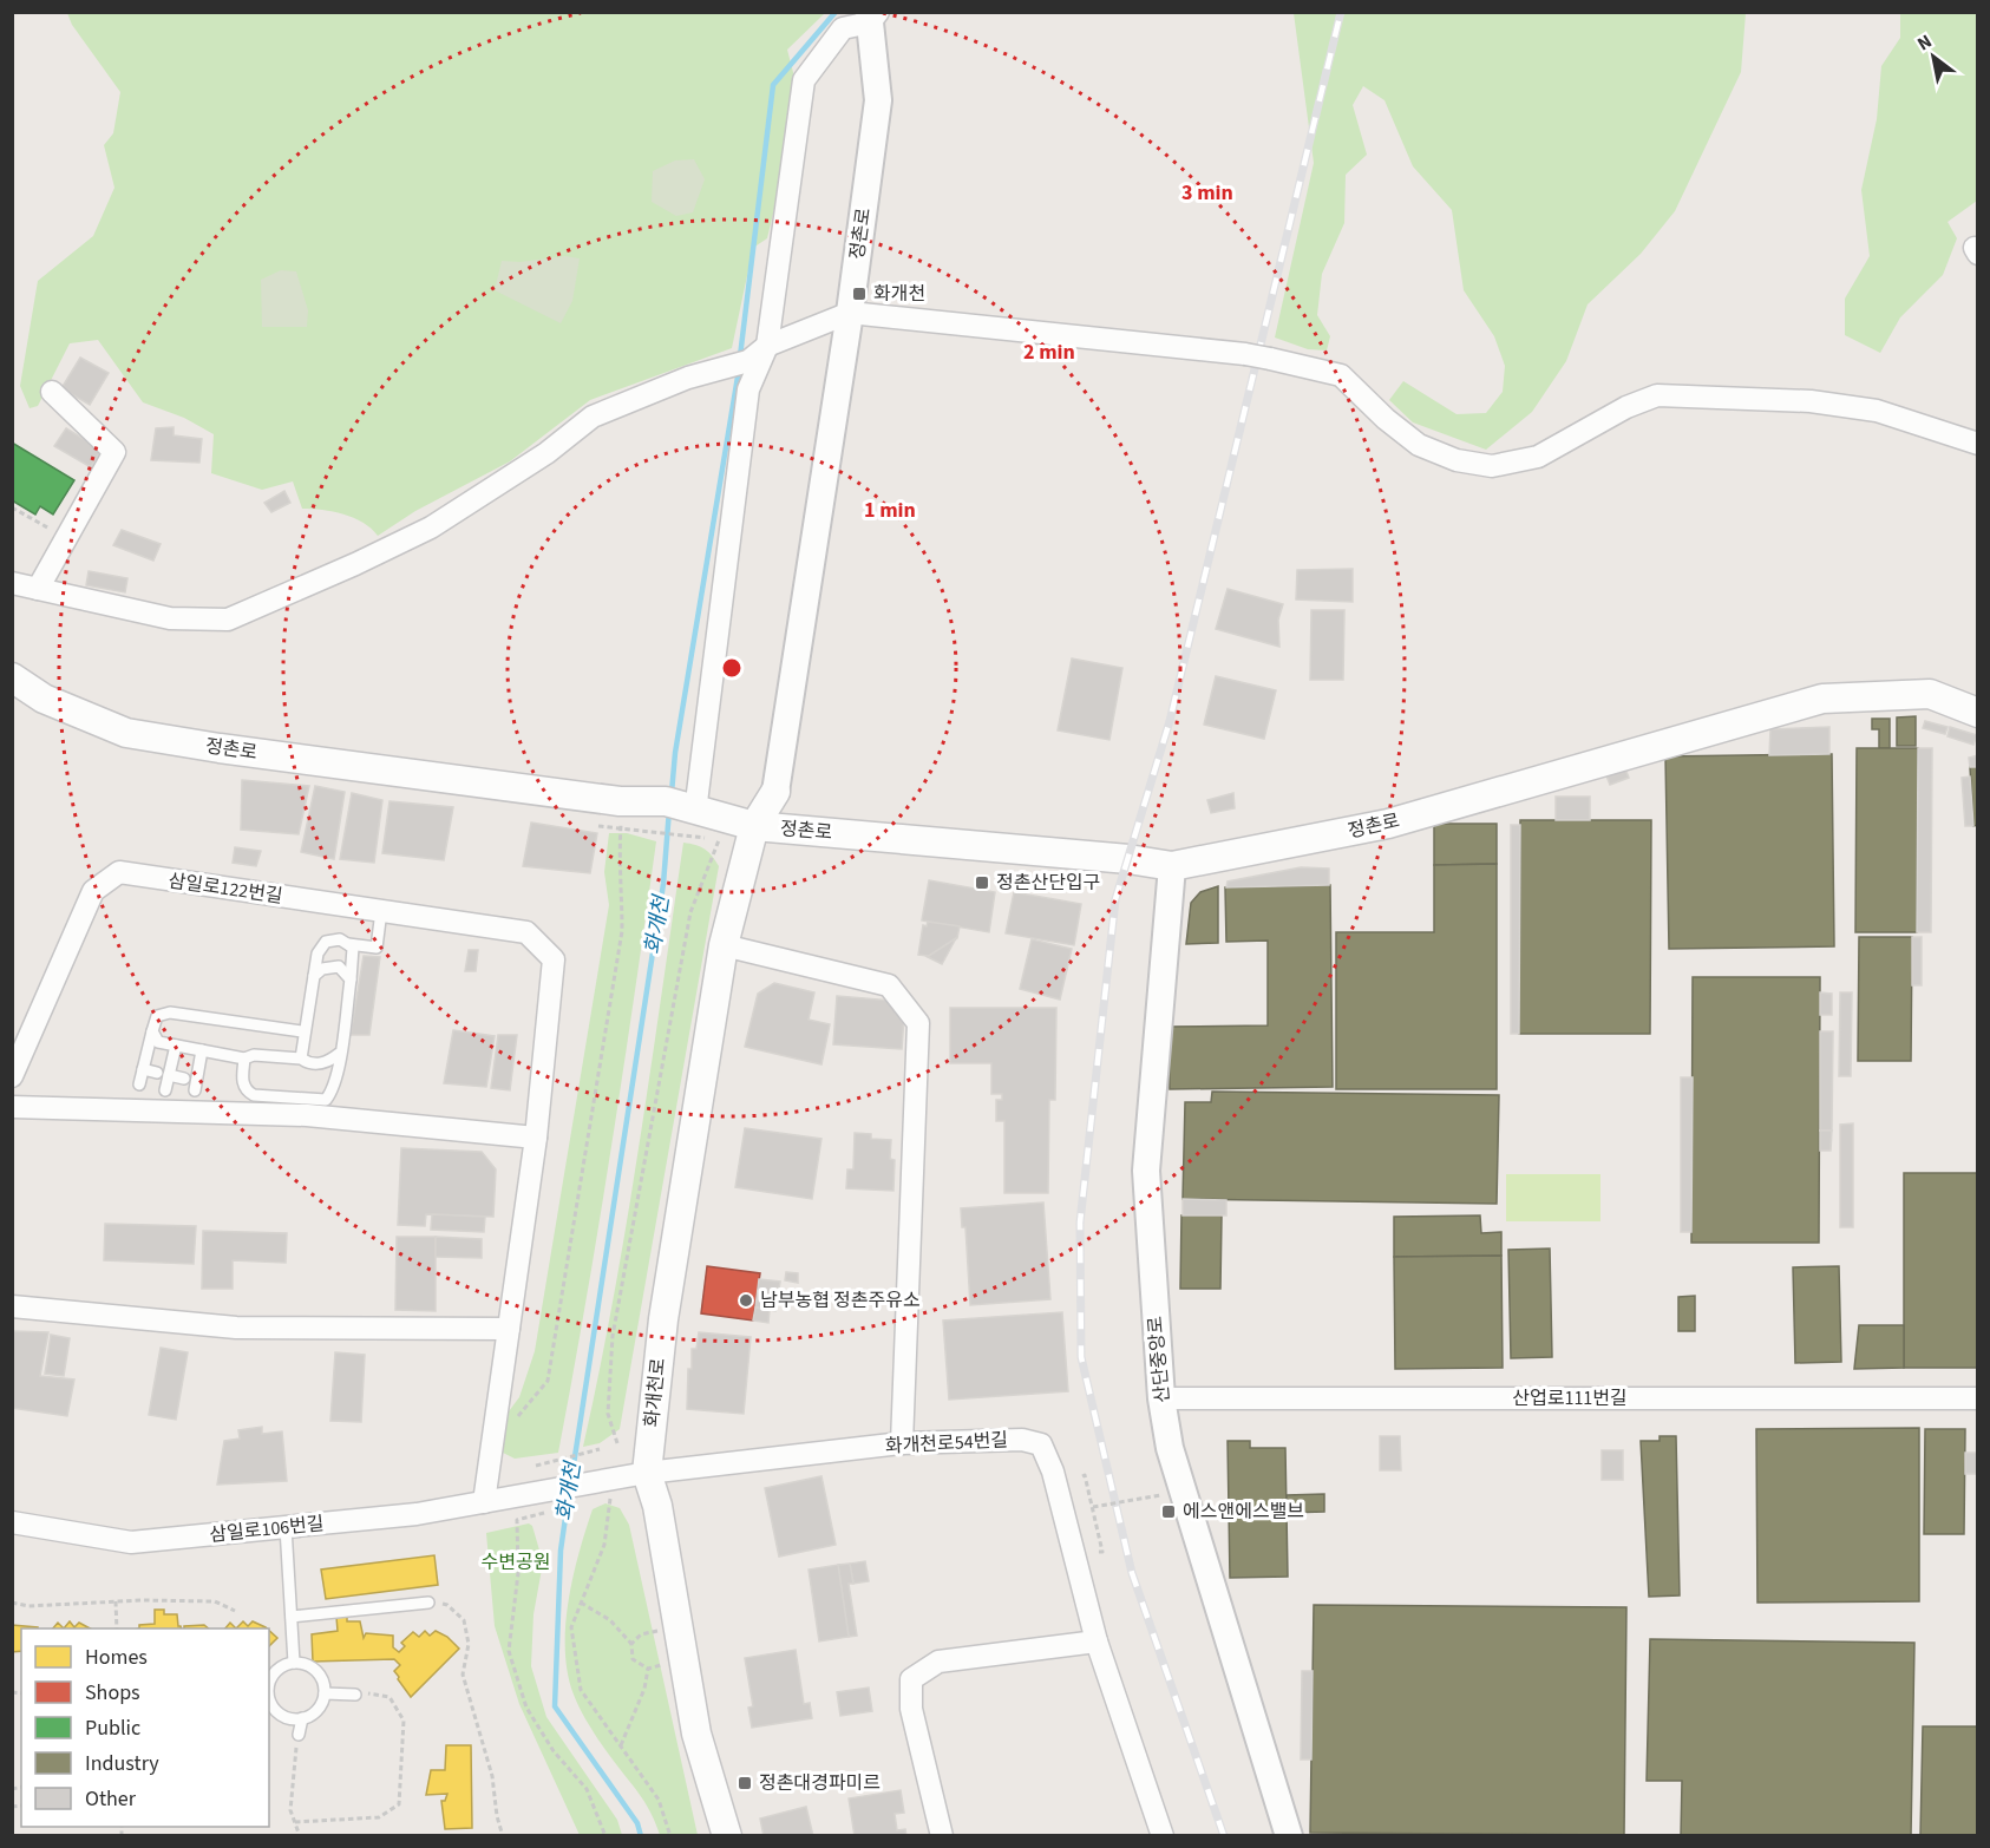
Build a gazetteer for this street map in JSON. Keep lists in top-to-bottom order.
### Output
{
  "streets": {
    "main road": ["정촌로", "화개천로"],
    "street": [
      "삼일로122번길",
      "산단중앙로",
      "산업로111번길",
      "화개천로54번길",
      "삼일로106번길"
    ]
  },
  "crossings": [
    ["정촌로", "산단중앙로"],
    ["정촌로", "화개천로"],
    ["산단중앙로", "산업로111번길"],
    ["화개천로", "화개천로54번길"],
    ["화개천로54번길", "삼일로106번길"]
  ],
  "water": ["화개천"],
  "parks": ["수변공원"],
  "places": {
    "transit": [
      "화개천",
      "정촌산단입구",
      "에스앤에스밸브",
      "정촌대경파미르"
    ],
    "other": ["남부농협 정촌주유소"]
  },
  "legend": [
    "Homes",
    "Shops",
    "Public",
    "Industry",
    "Other"
  ],
  "north": "top left",
  "rings": ["3 min", "2 min", "1 min"]
}
